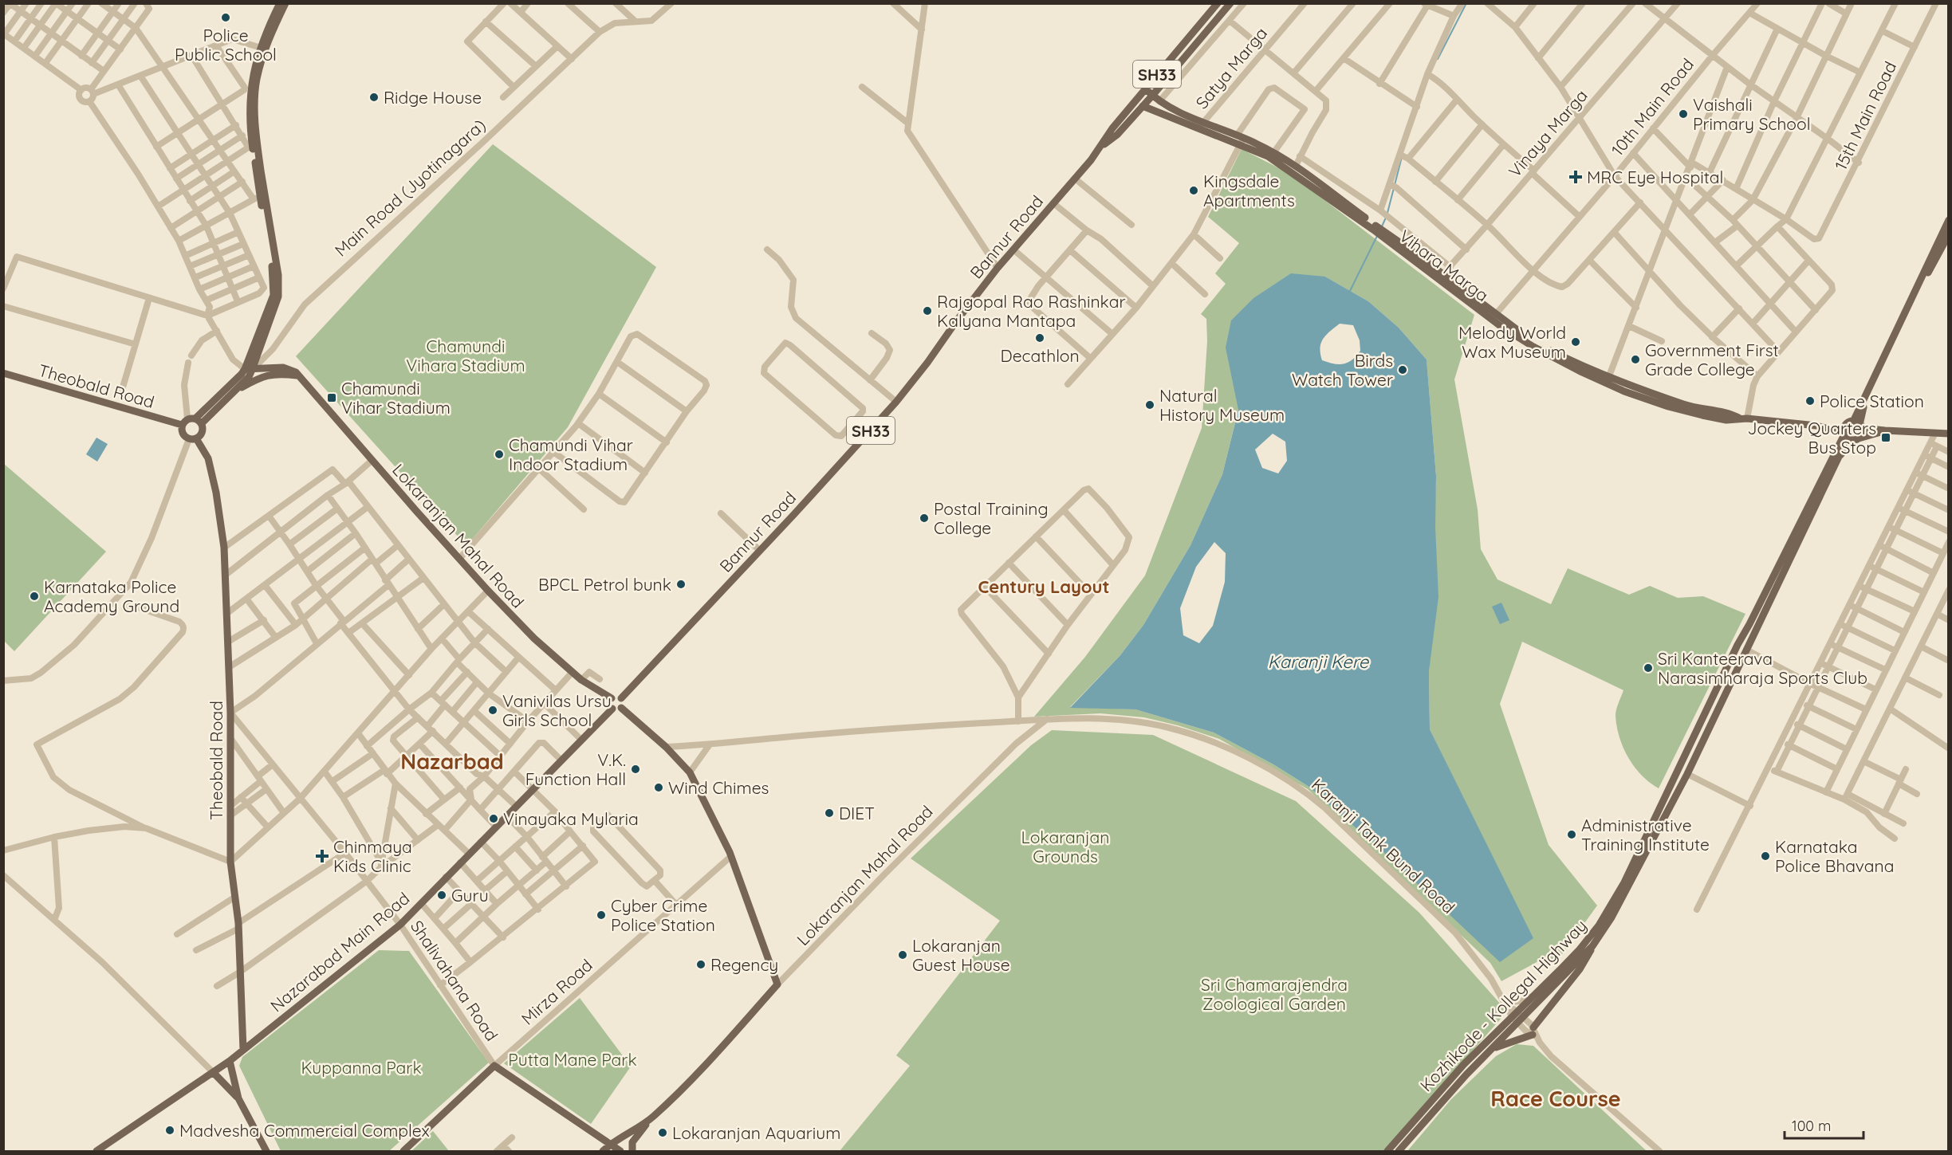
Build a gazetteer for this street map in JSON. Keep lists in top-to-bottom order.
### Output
{
  "streets": {
    "main road": [
      "SH33",
      "Bannur Road",
      "Vihara Marga",
      "Theobald Road",
      "Lokaranjan Mahal Road",
      "Nazarabad Main Road",
      "Shalivahana Road",
      "Mirza Road",
      "Kozhikode - Kollegal Highway"
    ],
    "street": [
      "Satya Marga",
      "10th Main Road",
      "15th Main Road",
      "Vinaya Marga",
      "Main Road (Jyotinagara)",
      "Karanji Tank Bund Road"
    ]
  },
  "crossings": [
    ["Satya Marga", "Vihara Marga"],
    ["10th Main Road", "Vihara Marga"],
    ["Vinaya Marga", "Vihara Marga"],
    ["Bannur Road", "Vihara Marga"],
    ["Bannur Road", "Lokaranjan Mahal Road"],
    ["Bannur Road", "Nazarabad Main Road"],
    ["Vihara Marga", "Kozhikode - Kollegal Highway"],
    ["Theobald Road", "Nazarabad Main Road"],
    ["Theobald Road", "Shalivahana Road"],
    ["Lokaranjan Mahal Road", "Karanji Tank Bund Road"],
    ["Lokaranjan Mahal Road", "Nazarabad Main Road"],
    ["Lokaranjan Mahal Road", "Shalivahana Road"],
    ["Karanji Tank Bund Road", "Kozhikode - Kollegal Highway"],
    ["Nazarabad Main Road", "Shalivahana Road"],
    ["Shalivahana Road", "Mirza Road"]
  ],
  "districts": ["Century Layout", "Nazarbad", "Race Course"],
  "water": ["Karanji Kere"],
  "parks": [
    "Chamundi Vihara Stadium",
    "Lokaranjan Grounds",
    "Sri Chamarajendra Zoological Garden",
    "Putta Mane Park",
    "Kuppanna Park"
  ],
  "places": {
    "other": [
      "Police Public School",
      "Ridge House",
      "Vaishali Primary School",
      "Kingsdale Apartments",
      "Rajgopal Rao Rashinkar Kalyana Mantapa",
      "Decathlon",
      "Melody World Wax Museum",
      "Government First Grade College",
      "Birds Watch Tower",
      "Police Station",
      "Natural History Museum",
      "Chamundi Vihar Indoor Stadium",
      "Postal Training College",
      "BPCL Petrol bunk",
      "Karnataka Police Academy Ground",
      "Sri Kanteerava Narasimharaja Sports Club",
      "Vanivilas Ursu Girls School",
      "V.K. Function Hall",
      "Wind Chimes",
      "DIET",
      "Vinayaka Mylaria",
      "Administrative Training Institute",
      "Karnataka Police Bhavana",
      "Guru",
      "Cyber Crime Police Station",
      "Lokaranjan Guest House",
      "Regency",
      "Madvesha Commercial Complex",
      "Lokaranjan Aquarium"
    ],
    "health": ["MRC Eye Hospital", "Chinmaya Kids Clinic"],
    "transit": ["Chamundi Vihar Stadium", "Jockey Quarters Bus Stop"]
  },
  "scale_bar": "100 m"
}
